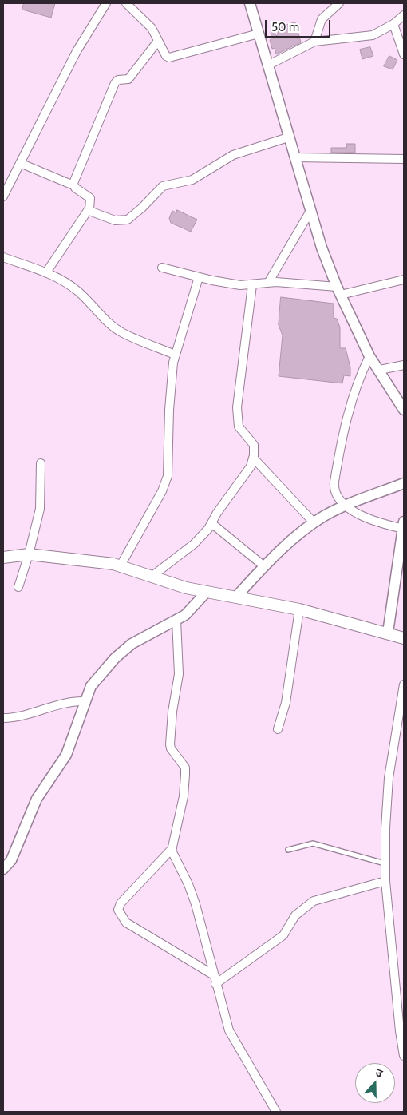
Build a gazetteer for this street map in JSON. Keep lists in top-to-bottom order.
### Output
{
  "scale_bar": "50 m",
  "north": "top"
}
